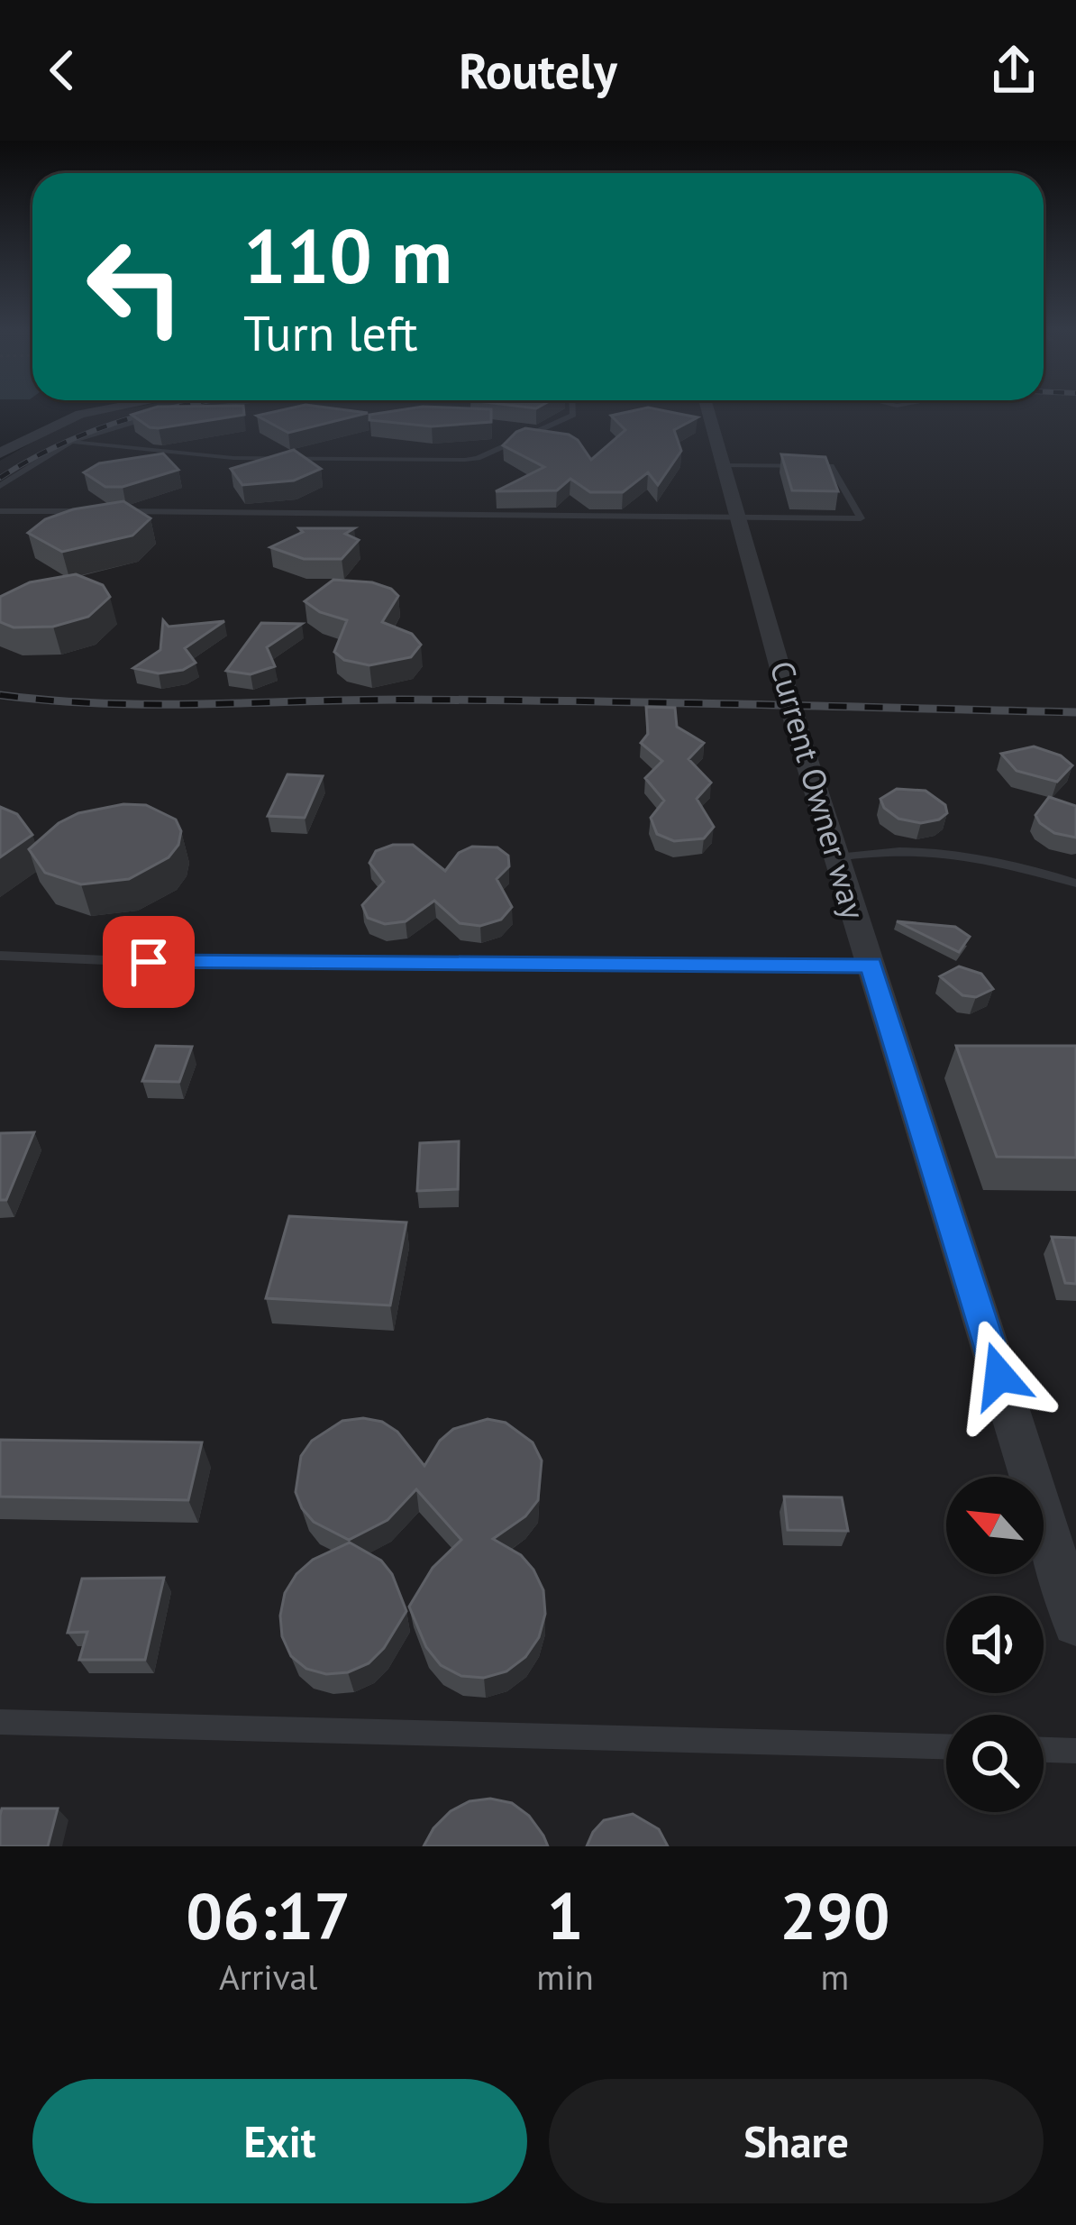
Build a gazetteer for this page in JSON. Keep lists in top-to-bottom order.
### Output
{
  "streets": {
    "street": ["Current Owner way"]
  },
  "north": "top left",
  "page": {
    "header": "Routely",
    "turn": ["110 m", "Turn left"],
    "eta": [
      "06:17",
      "Arrival",
      "1",
      "min",
      "290",
      "m"
    ],
    "buttons": ["Exit", "Share"]
  }
}
